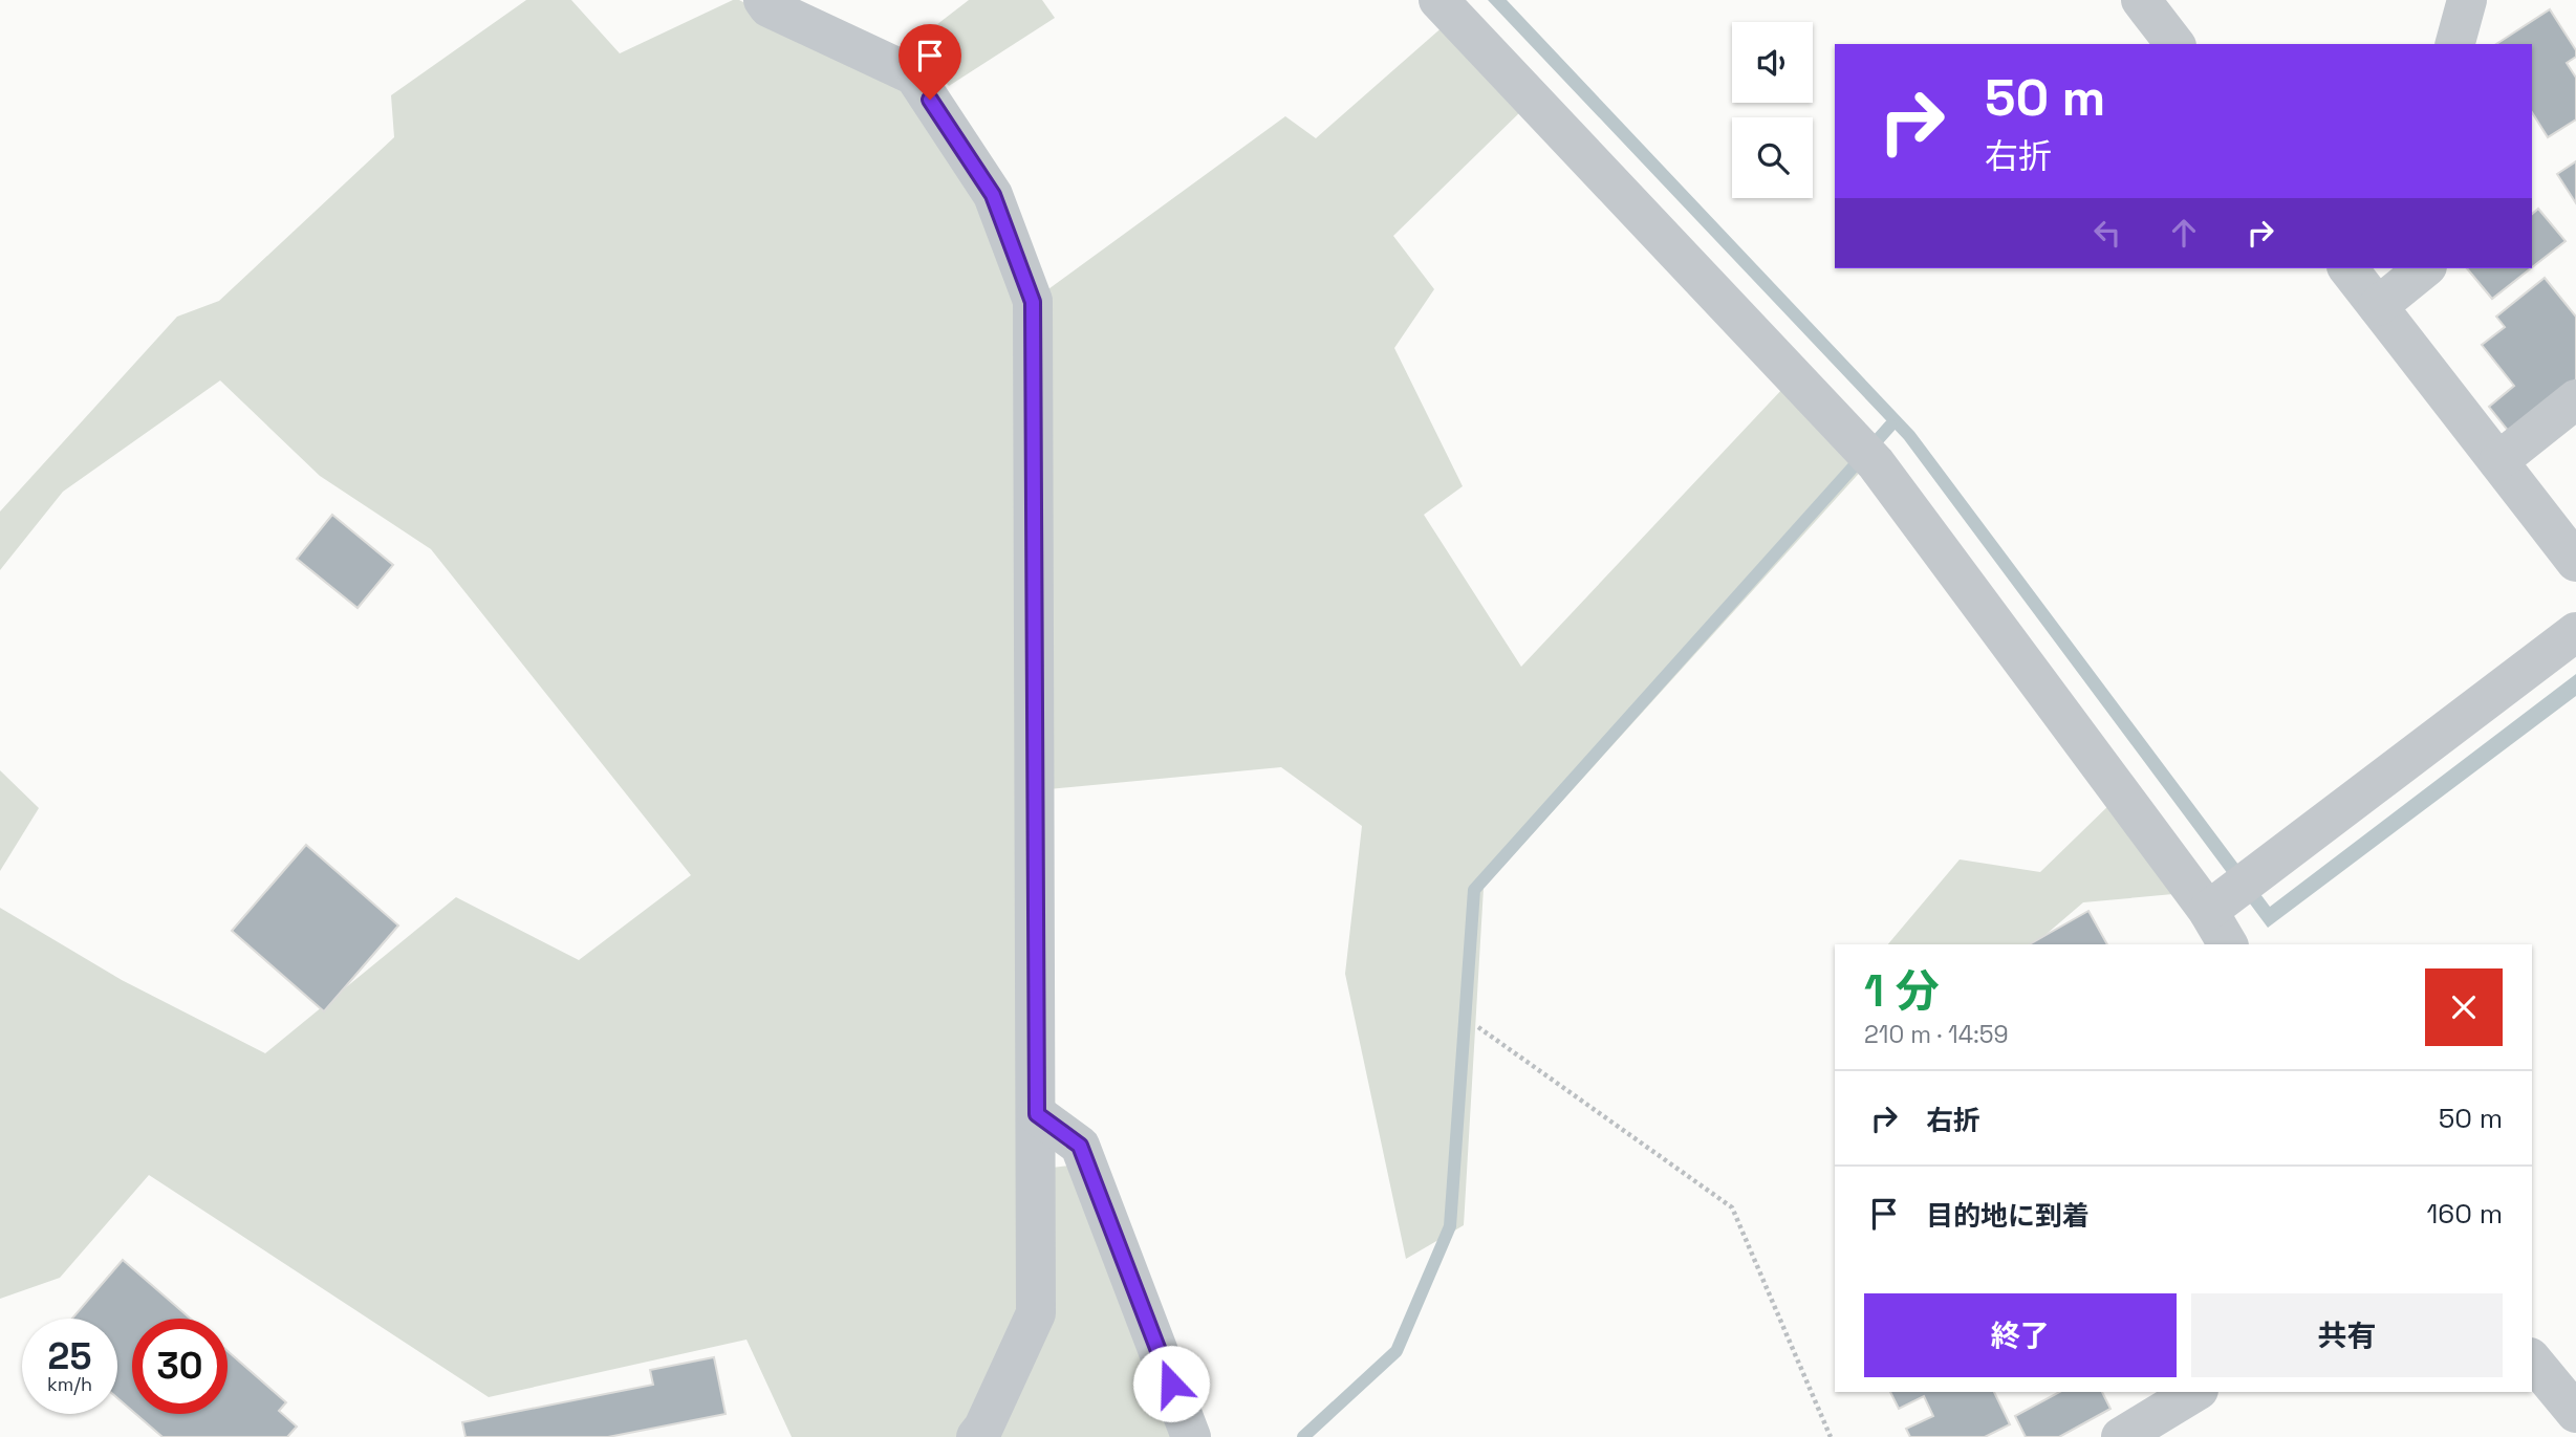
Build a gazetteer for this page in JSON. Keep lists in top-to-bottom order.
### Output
{
  "page": {
    "turn": ["50 m", "右折"],
    "heading": ["1 分", "210 m · 14:59"],
    "list": [
      {
        "name": "右折",
        "value": "50 m"
      },
      {
        "name": "目的地に到着",
        "value": "160 m"
      }
    ],
    "buttons": ["終了", "共有"],
    "speed": "25 km/h",
    "limit": "30"
  }
}
